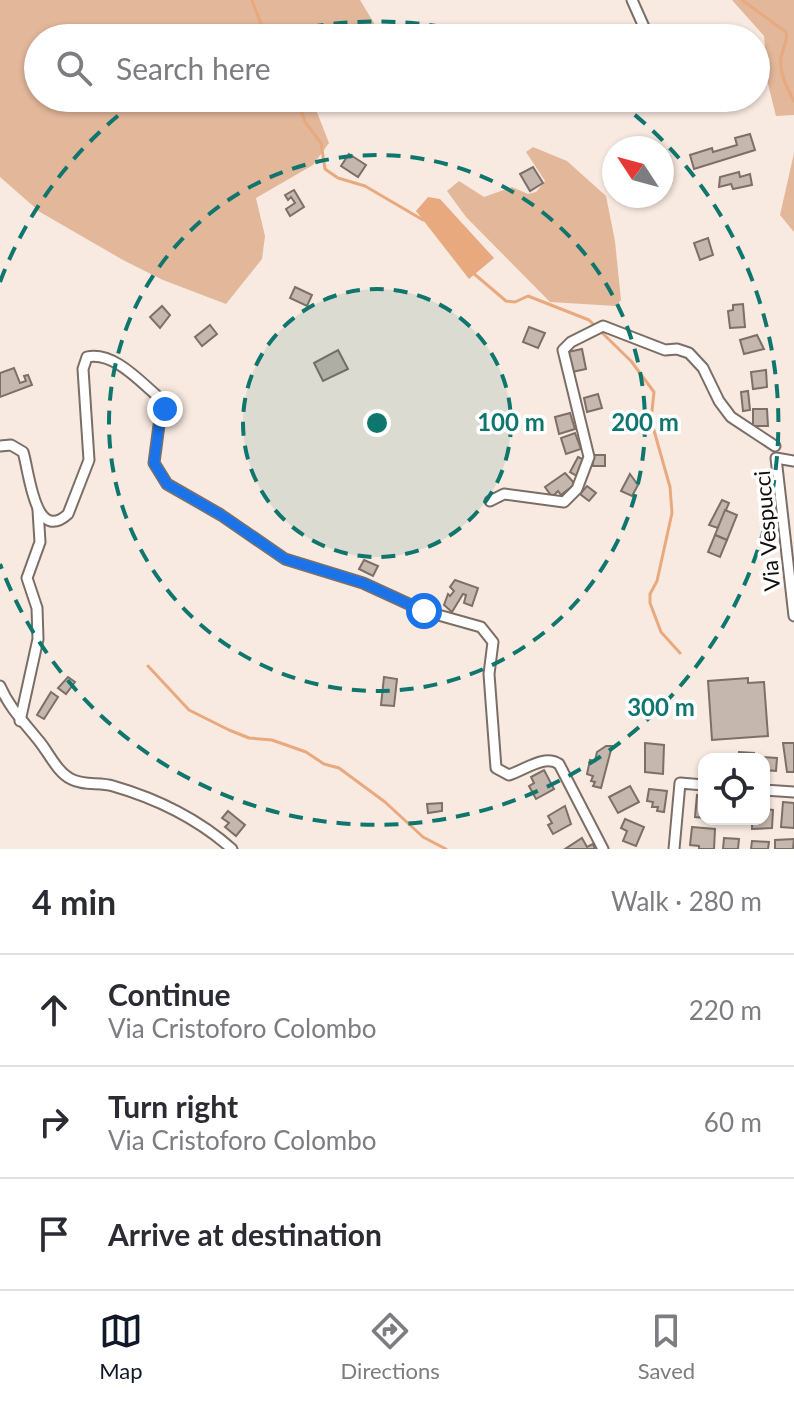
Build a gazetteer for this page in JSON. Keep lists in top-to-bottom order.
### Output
{
  "streets": {
    "street": ["Via Vespucci"]
  },
  "north": "top left",
  "page": {
    "search": "Search here",
    "heading": ["4 min", "Walk · 280 m"],
    "list": [
      ["Continue", "Via Cristoforo Colombo", "220 m"],
      ["Turn right", "Via Cristoforo Colombo", "60 m"],
      "Arrive at destination"
    ],
    "nav": ["Map", "Directions", "Saved"]
  },
  "rings": ["100 m", "200 m", "300 m"]
}
